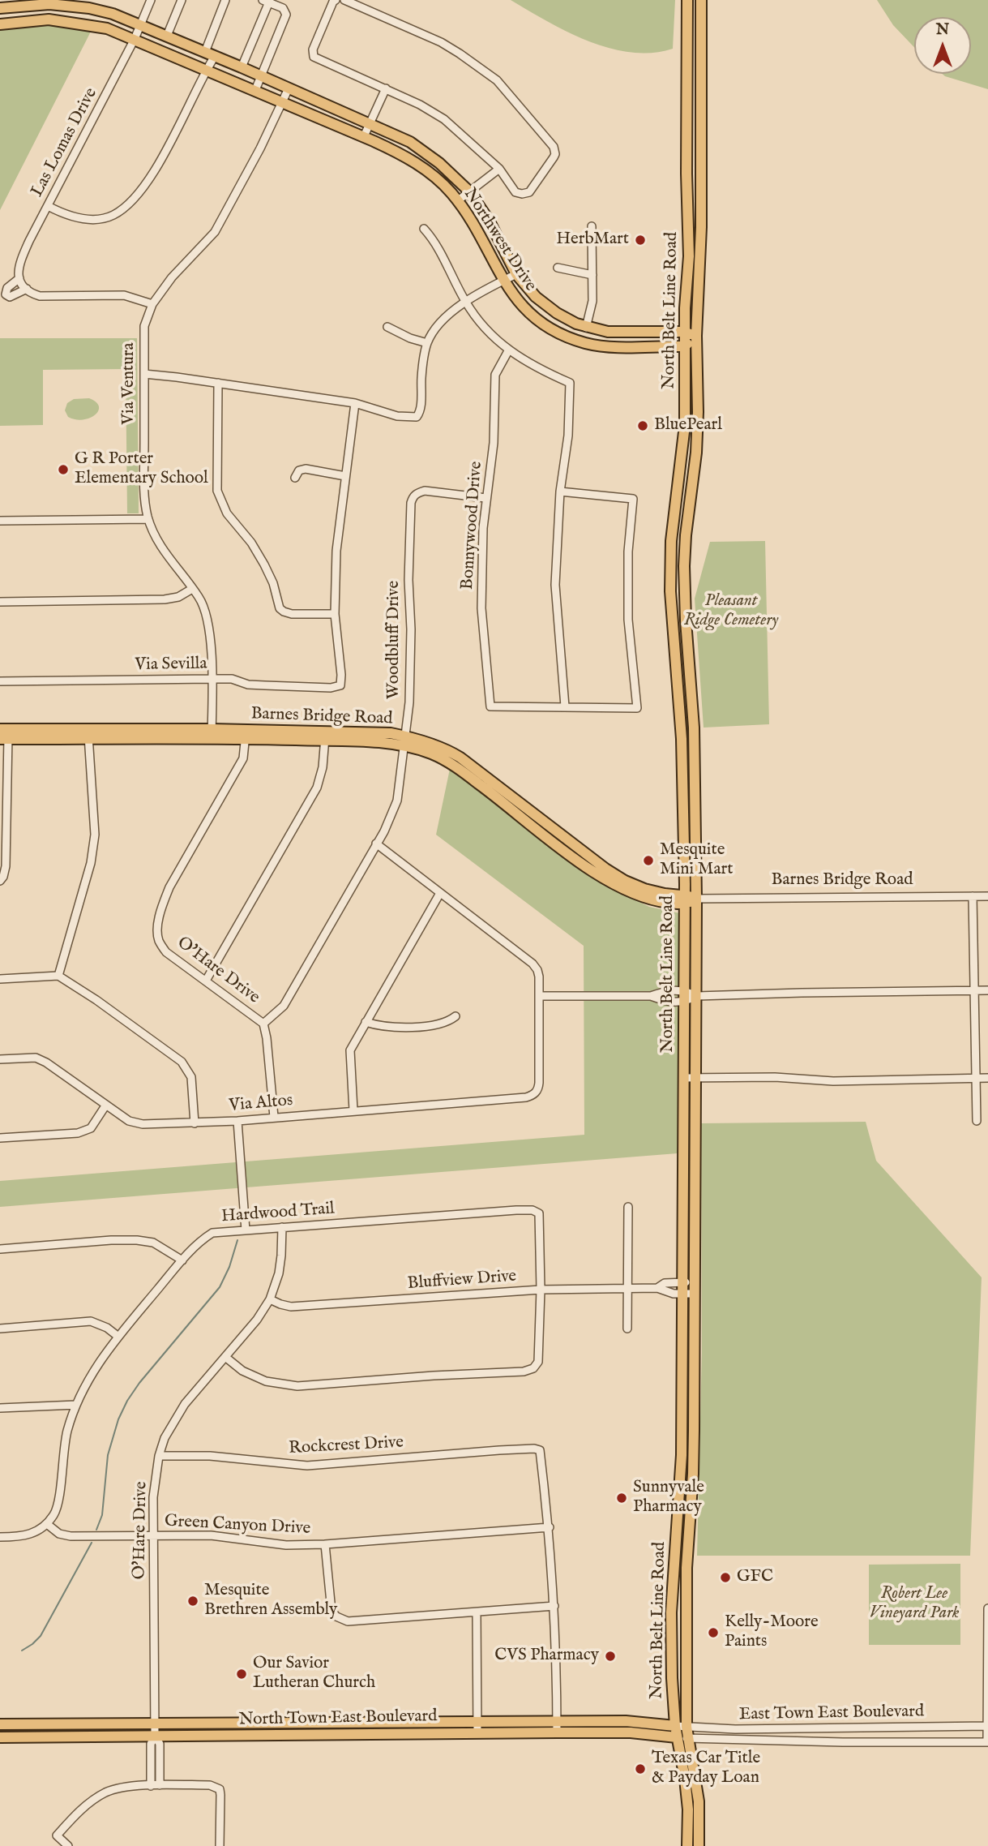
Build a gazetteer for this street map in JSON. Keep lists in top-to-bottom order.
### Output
{
  "streets": {
    "main road": [
      "Northwest Drive",
      "North Belt Line Road",
      "Barnes Bridge Road",
      "North Town East Boulevard"
    ],
    "street": [
      "Las Lomas Drive",
      "Via Ventura",
      "Bonnywood Drive",
      "Woodbluff Drive",
      "Via Sevilla",
      "O'Hare Drive",
      "Via Altos",
      "Hardwood Trail",
      "Bluffview Drive",
      "Rockcrest Drive",
      "Green Canyon Drive",
      "East Town East Boulevard"
    ]
  },
  "crossings": [
    ["Las Lomas Drive", "Northwest Drive"],
    ["Northwest Drive", "North Belt Line Road"],
    ["Northwest Drive", "Via Ventura"],
    ["North Belt Line Road", "Barnes Bridge Road"],
    ["North Belt Line Road", "Bluffview Drive"],
    ["North Belt Line Road", "East Town East Boulevard"],
    ["North Belt Line Road", "North Town East Boulevard"],
    ["Via Ventura", "Via Sevilla"],
    ["Via Ventura", "Barnes Bridge Road"],
    ["Bonnywood Drive", "Woodbluff Drive"],
    ["Woodbluff Drive", "Barnes Bridge Road"],
    ["Woodbluff Drive", "O'Hare Drive"],
    ["Barnes Bridge Road", "O'Hare Drive"],
    ["O'Hare Drive", "Via Altos"],
    ["O'Hare Drive", "Hardwood Trail"],
    ["O'Hare Drive", "Bluffview Drive"],
    ["O'Hare Drive", "Rockcrest Drive"],
    ["O'Hare Drive", "Green Canyon Drive"],
    ["O'Hare Drive", "North Town East Boulevard"],
    ["Hardwood Trail", "Bluffview Drive"],
    ["Hardwood Trail", "Green Canyon Drive"],
    ["Rockcrest Drive", "Green Canyon Drive"],
    ["East Town East Boulevard", "North Town East Boulevard"]
  ],
  "parks": ["Pleasant Ridge Cemetery", "Robert Lee Vineyard Park"],
  "places": [
    "HerbMart",
    "BluePearl",
    "G R Porter Elementary School",
    "Mesquite Mini Mart",
    "Sunnyvale Pharmacy",
    "GFC",
    "Mesquite Brethren Assembly",
    "Kelly-Moore Paints",
    "CVS Pharmacy",
    "Our Savior Lutheran Church",
    "Texas Car Title & Payday Loan"
  ],
  "north": "top"
}
